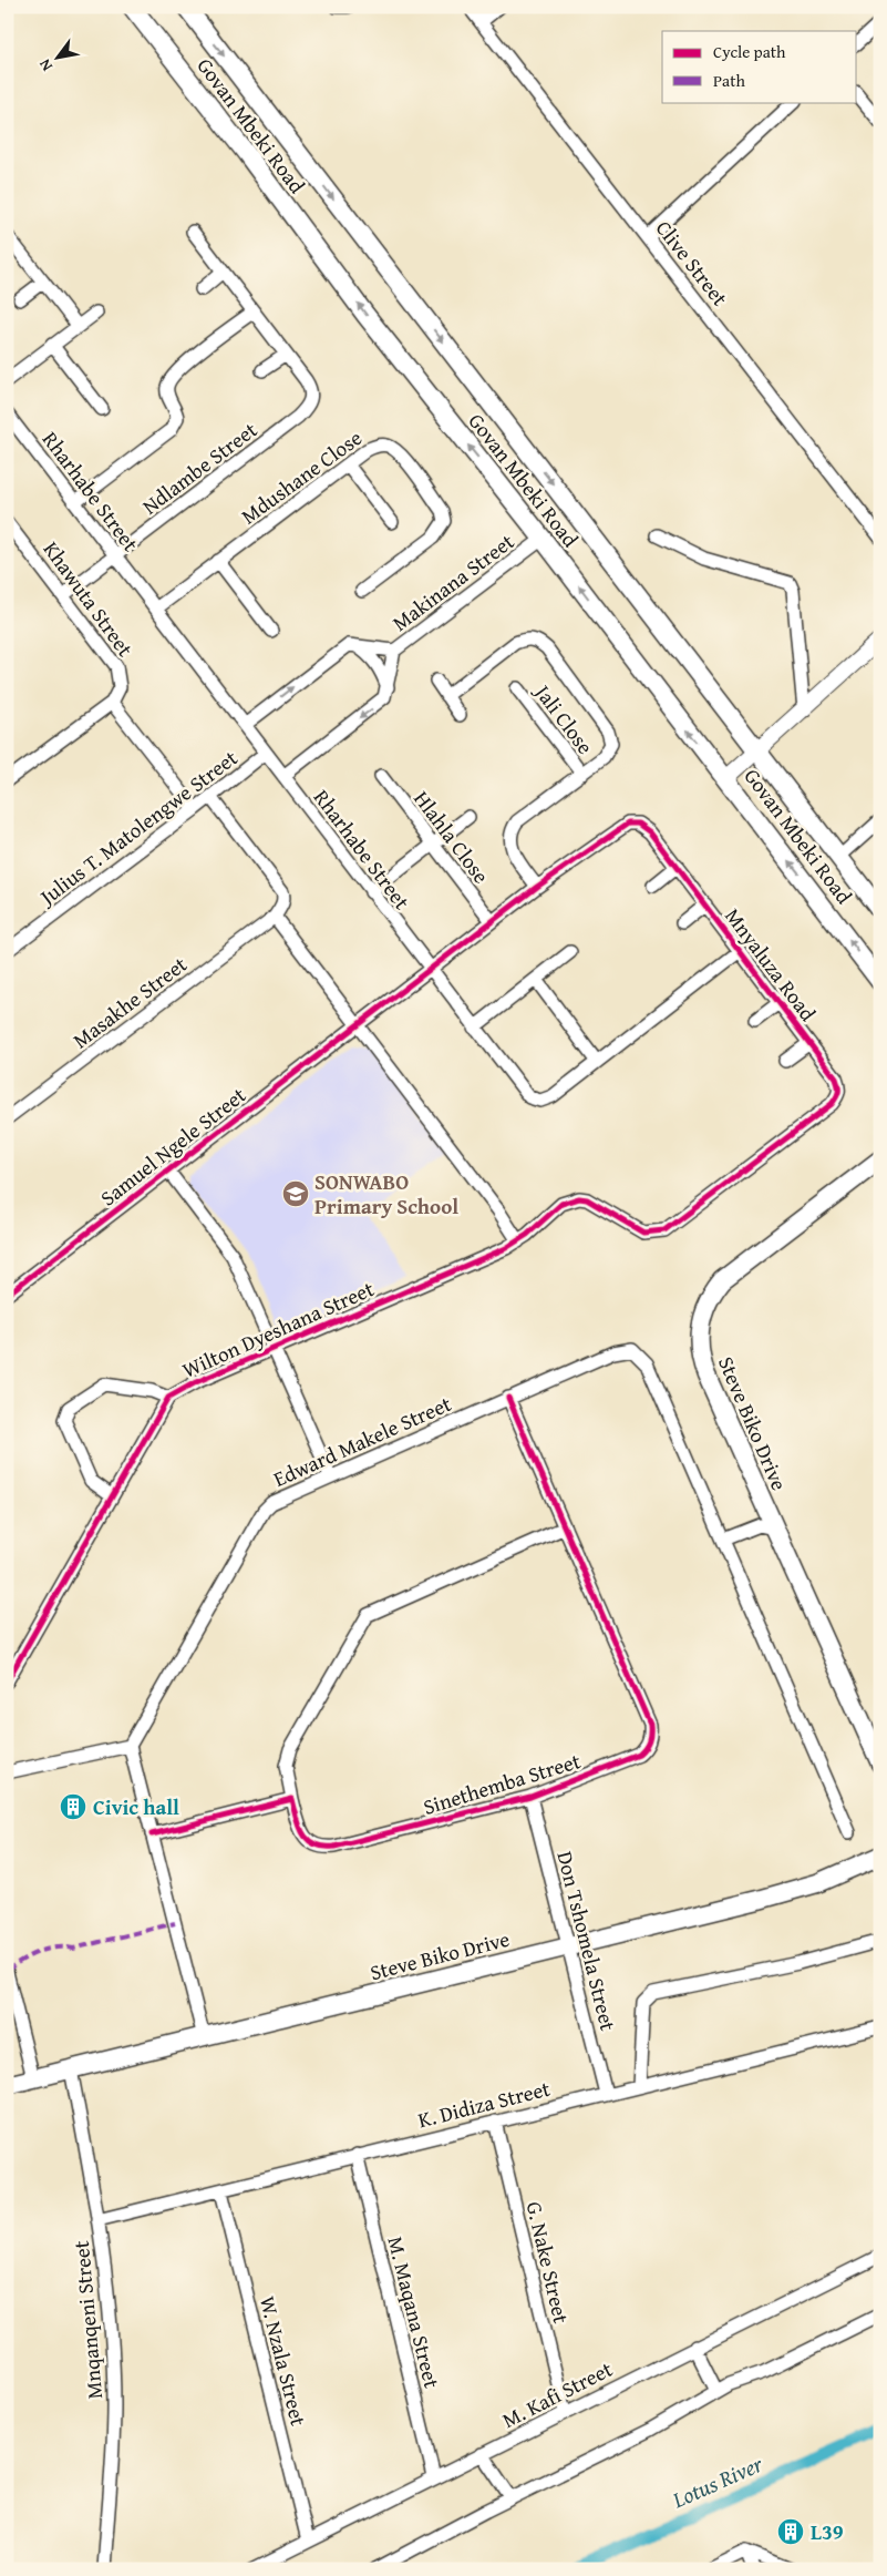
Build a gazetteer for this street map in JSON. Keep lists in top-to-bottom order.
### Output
{
  "streets": {
    "main road": ["Govan Mbeki Road", "Steve Biko Drive"],
    "street": [
      "Clive Street",
      "Ndlambe Street",
      "Mdushane Close",
      "Rharhabe Street",
      "Makinana Street",
      "Khawuta Street",
      "Jali Close",
      "Julius T. Matolengwe Street",
      "Hlahla Close",
      "Mnyaluza Road",
      "Masakhe Street",
      "Samuel Ngele Street",
      "Wilton Dyeshana Street",
      "Edward Makele Street",
      "Sinethemba Street",
      "Don Tshomela Street",
      "K. Didiza Street",
      "G. Nake Street",
      "M. Maqana Street",
      "Mnqanqeni Street",
      "W. Nzala Street",
      "M. Kafi Street"
    ]
  },
  "crossings": [
    ["Govan Mbeki Road", "Makinana Street"],
    ["Ndlambe Street", "Rharhabe Street"],
    ["Ndlambe Street", "Khawuta Street"],
    ["Mdushane Close", "Rharhabe Street"],
    ["Rharhabe Street", "Makinana Street"],
    ["Rharhabe Street", "Julius T. Matolengwe Street"],
    ["Rharhabe Street", "Mnyaluza Road"],
    ["Hlahla Close", "Mnyaluza Road"],
    ["Mnyaluza Road", "Samuel Ngele Street"],
    ["Mnyaluza Road", "Wilton Dyeshana Street"],
    ["Steve Biko Drive", "Don Tshomela Street"],
    ["Steve Biko Drive", "Mnqanqeni Street"],
    ["Edward Makele Street", "Sinethemba Street"],
    ["Sinethemba Street", "Don Tshomela Street"],
    ["Don Tshomela Street", "K. Didiza Street"],
    ["K. Didiza Street", "G. Nake Street"],
    ["K. Didiza Street", "M. Maqana Street"],
    ["K. Didiza Street", "Mnqanqeni Street"],
    ["K. Didiza Street", "W. Nzala Street"],
    ["G. Nake Street", "M. Kafi Street"],
    ["M. Maqana Street", "M. Kafi Street"],
    ["W. Nzala Street", "M. Kafi Street"]
  ],
  "water": ["Lotus River"],
  "places": {
    "school or university": ["SONWABO Primary School"],
    "building": ["Civic hall", "L39"]
  },
  "legend": ["Cycle path", "Path"],
  "north": "bottom left"
}
